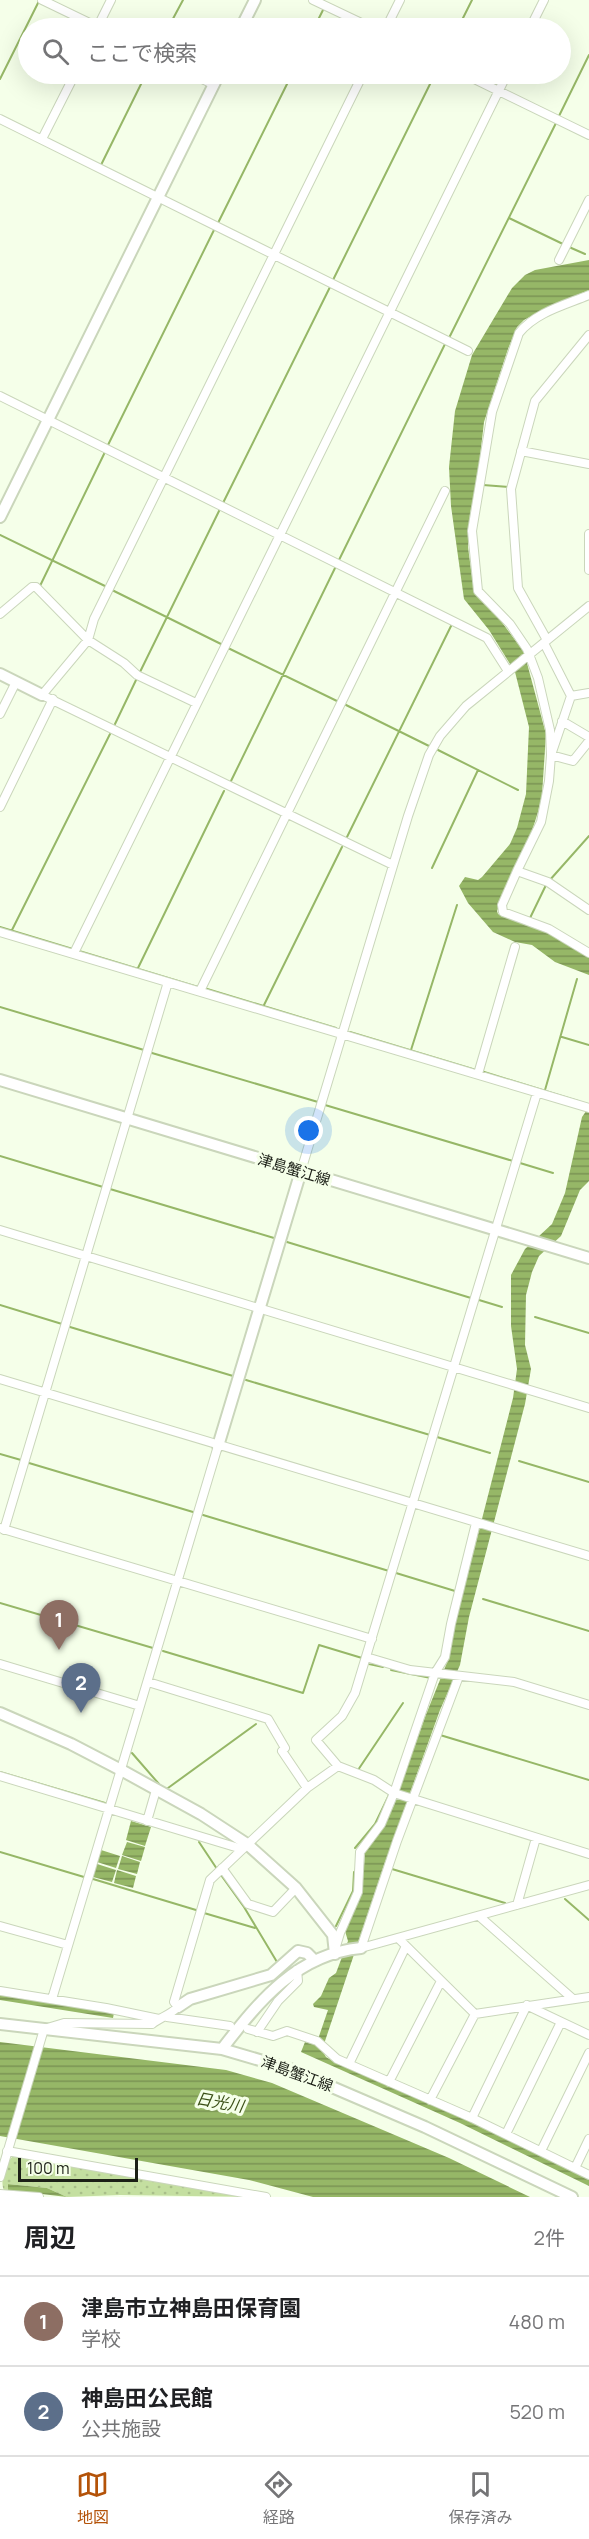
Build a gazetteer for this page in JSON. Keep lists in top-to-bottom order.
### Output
{
  "streets": {
    "street": ["津島蟹江線"]
  },
  "water": ["日光川"],
  "scale_bar": "100 m",
  "page": {
    "search": "ここで検索",
    "pins": ["1", "2"],
    "scale": "100 m",
    "heading": ["周辺", "2件"],
    "list": [
      {
        "mark": "1",
        "name": "津島市立神島田保育園",
        "note": "学校",
        "value": "480 m"
      },
      {
        "mark": "2",
        "name": "神島田公民館",
        "note": "公共施設",
        "value": "520 m"
      }
    ],
    "nav": ["地図", "経路", "保存済み"]
  }
}
